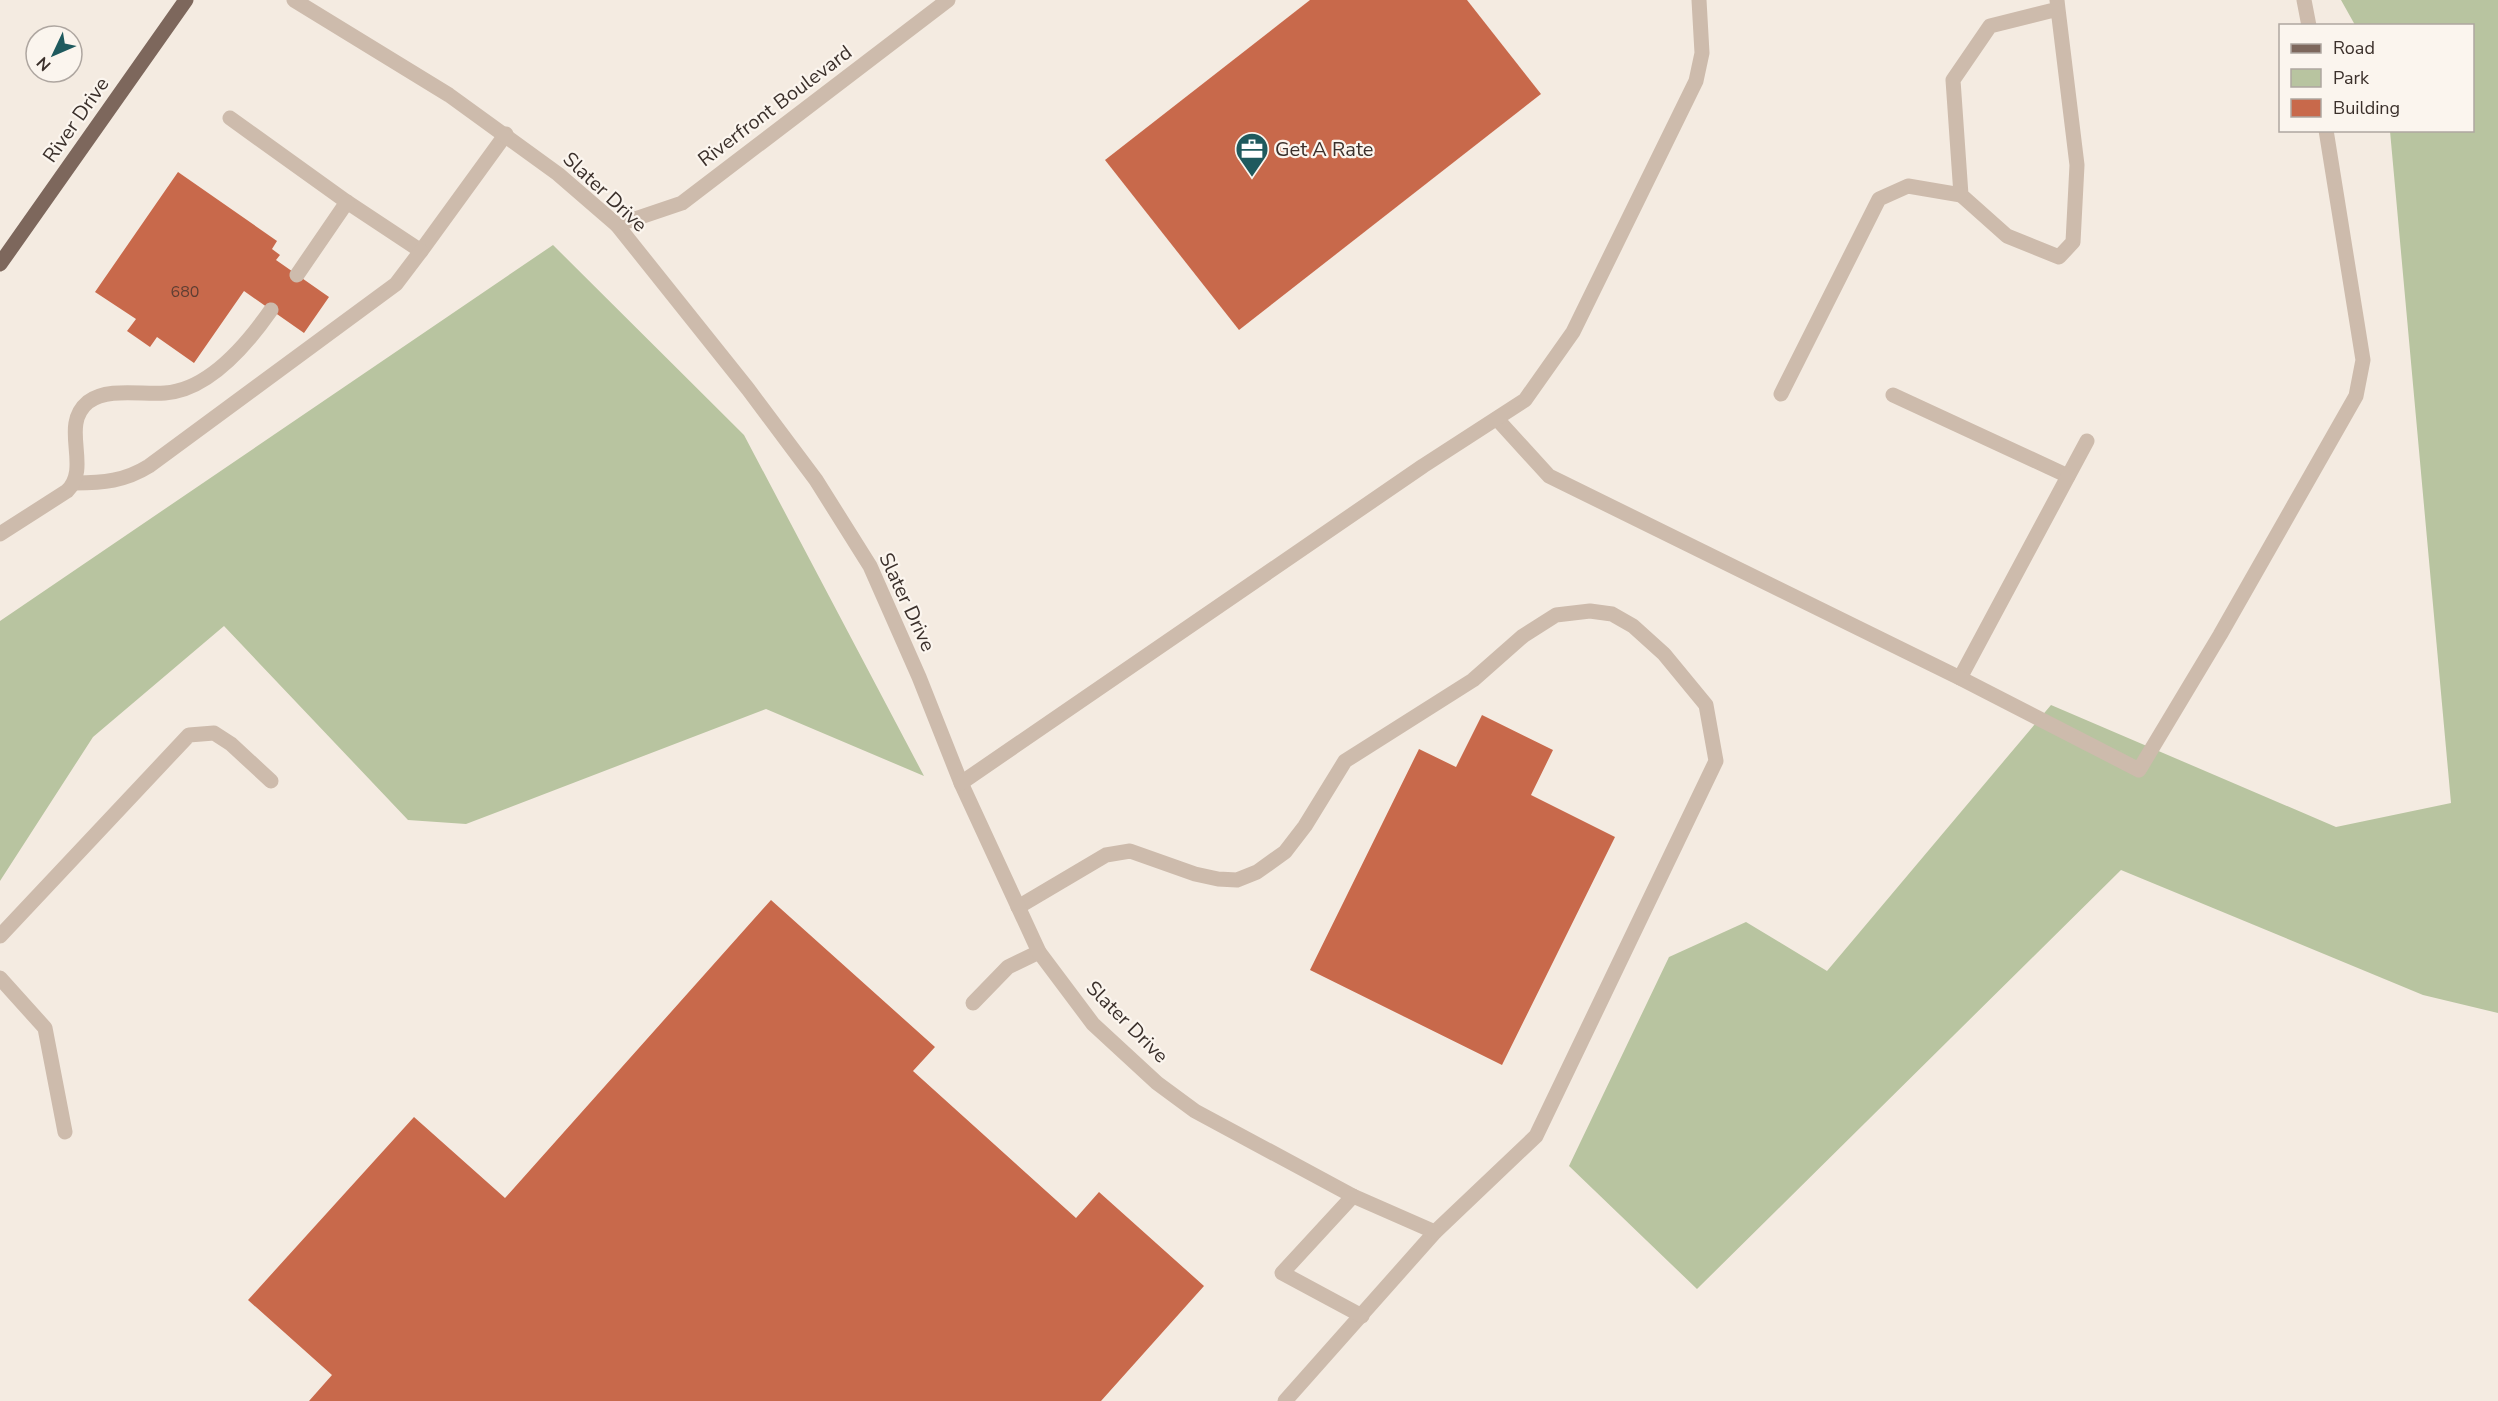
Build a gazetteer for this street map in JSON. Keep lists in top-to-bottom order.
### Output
{
  "streets": {
    "main road": ["River Drive"],
    "street": ["Riverfront Boulevard", "Slater Drive"]
  },
  "crossings": [
    ["Riverfront Boulevard", "Slater Drive"]
  ],
  "places": {
    "office": ["Get A Rate"]
  },
  "house_numbers": ["680"],
  "legend": ["Road", "Park", "Building"],
  "north": "bottom left"
}
